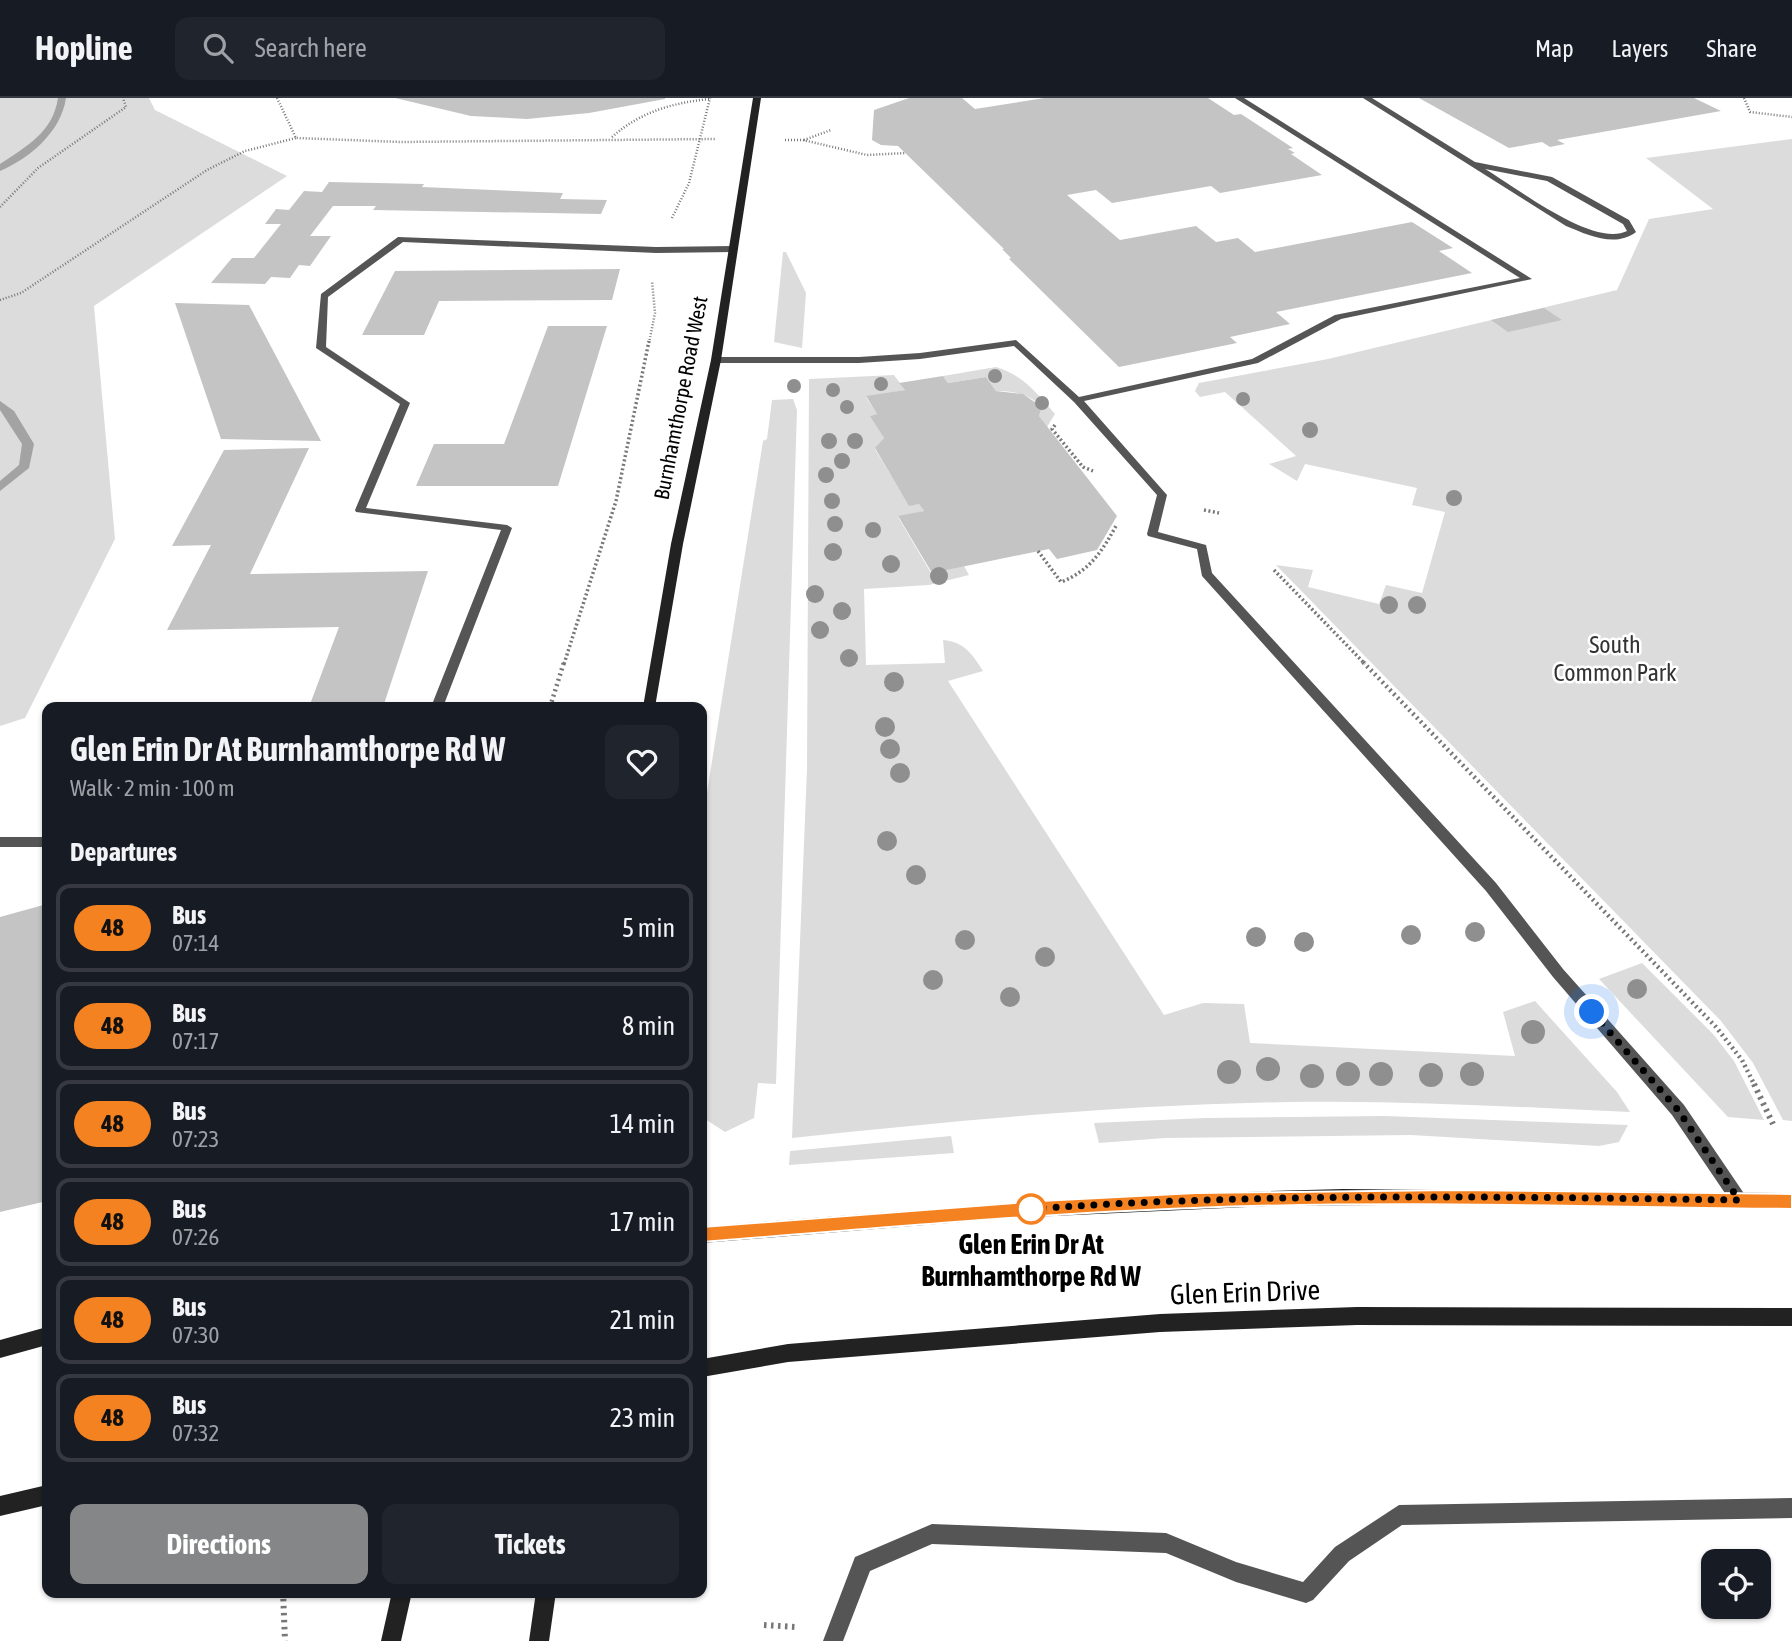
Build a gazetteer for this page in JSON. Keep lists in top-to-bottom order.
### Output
{
  "streets": {
    "main road": ["Burnhamthorpe Road West", "Glen Erin Drive"]
  },
  "parks": ["South Common Park"],
  "places": ["Glen Erin Dr At Burnhamthorpe Rd W"],
  "lines": ["bus line 48"],
  "page": {
    "header": "Hopline",
    "search": "Search here",
    "nav": ["Map", "Layers", "Share"],
    "heading": [
      ["Glen Erin Dr At Burnhamthorpe Rd W", "Walk · 2 min · 100 m"],
      "Departures"
    ],
    "list": [
      {
        "mark": "48",
        "name": "Bus",
        "note": "07:14",
        "value": "5 min"
      },
      {
        "mark": "48",
        "name": "Bus",
        "note": "07:17",
        "value": "8 min"
      },
      {
        "mark": "48",
        "name": "Bus",
        "note": "07:23",
        "value": "14 min"
      },
      {
        "mark": "48",
        "name": "Bus",
        "note": "07:26",
        "value": "17 min"
      },
      {
        "mark": "48",
        "name": "Bus",
        "note": "07:30",
        "value": "21 min"
      },
      {
        "mark": "48",
        "name": "Bus",
        "note": "07:32",
        "value": "23 min"
      }
    ],
    "buttons": ["Directions", "Tickets"]
  }
}
